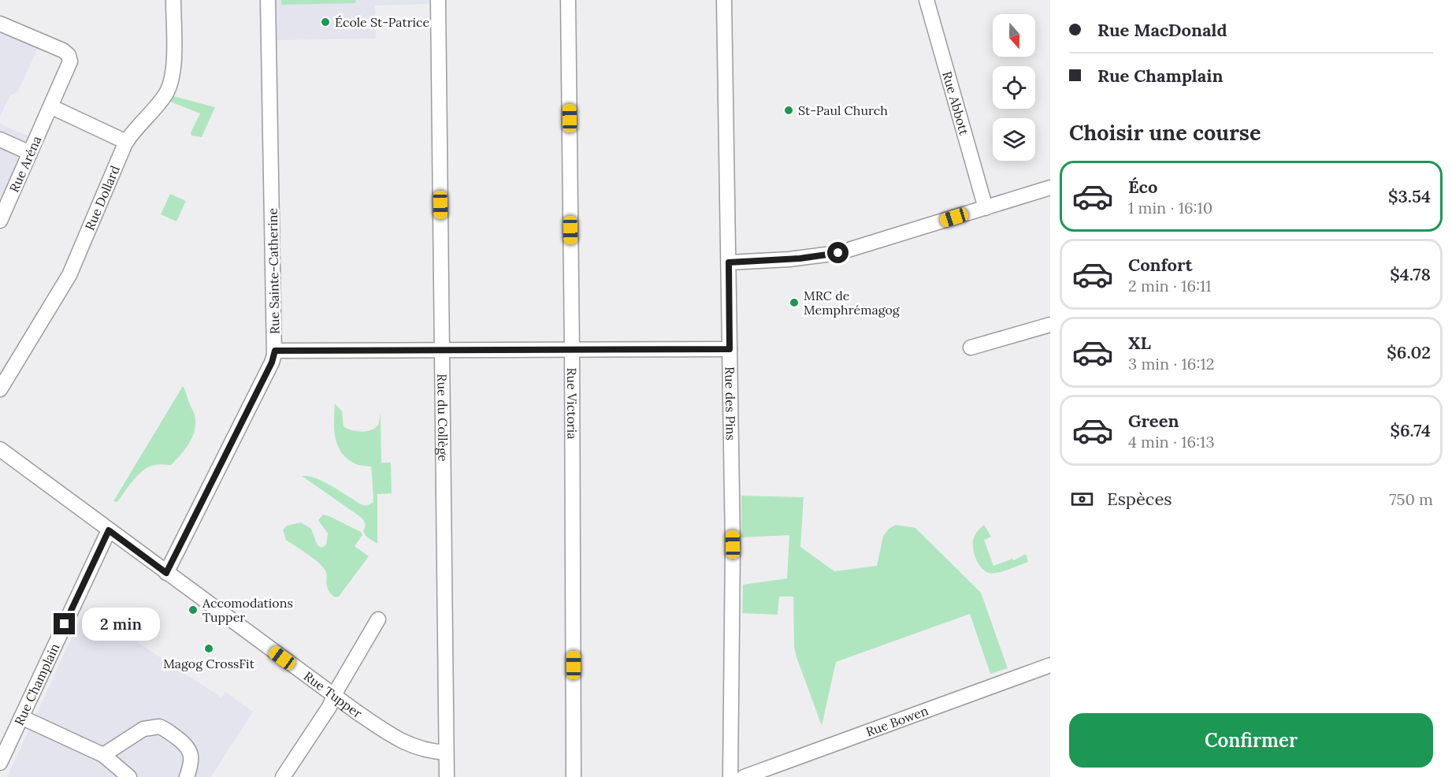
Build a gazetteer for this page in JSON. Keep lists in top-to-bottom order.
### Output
{
  "streets": {
    "street": [
      "Rue Abbott",
      "Rue Aréna",
      "Rue Dollard",
      "Rue Sainte-Catherine",
      "Rue Victoria",
      "Rue des Pins",
      "Rue du Collège",
      "Rue Champlain",
      "Rue Tupper",
      "Rue Bowen"
    ]
  },
  "crossings": [
    ["Rue Sainte-Catherine", "Rue Tupper"],
    ["Rue du Collège", "Rue Tupper"],
    ["Rue Champlain", "Rue Tupper"]
  ],
  "places": [
    "École St-Patrice",
    "St-Paul Church",
    "MRC de Memphrémagog",
    "Accomodations Tupper",
    "Magog CrossFit"
  ],
  "north": "bottom",
  "page": {
    "banner": ["Rue MacDonald", "Rue Champlain"],
    "heading": "Choisir une course",
    "list": [
      {
        "name": "Éco",
        "note": "1 min · 16:10",
        "value": "$3.54"
      },
      {
        "name": "Confort",
        "note": "2 min · 16:11",
        "value": "$4.78"
      },
      {
        "name": "XL",
        "note": "3 min · 16:12",
        "value": "$6.02"
      },
      {
        "name": "Green",
        "note": "4 min · 16:13",
        "value": "$6.74"
      }
    ],
    "pay": ["Espèces", "750 m"],
    "bubble": "2 min",
    "buttons": "Confirmer"
  }
}
